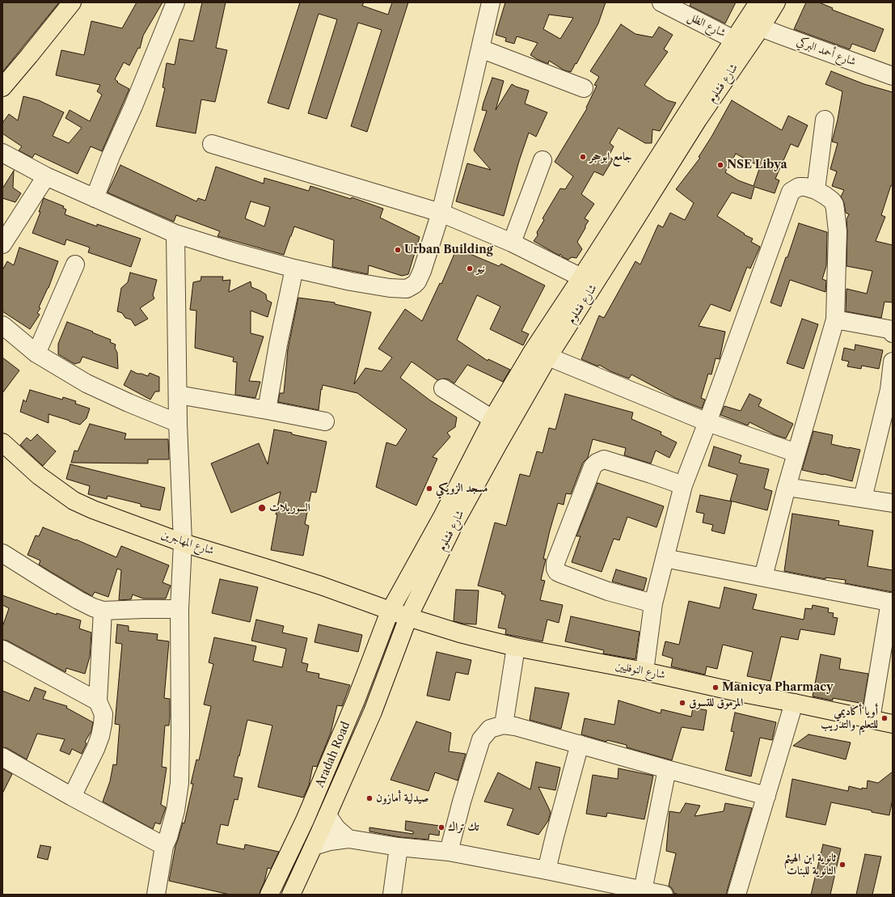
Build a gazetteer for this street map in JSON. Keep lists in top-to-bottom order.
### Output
{
  "streets": {
    "main road": [
      "شارع فشلوم",
      "شارع المهاجرين",
      "شارع النوفليين",
      "Aradah Road"
    ],
    "street": ["شارع الظل", "شارع أحمد البركي"]
  },
  "crossings": [
    ["شارع الظل", "شارع فشلوم"],
    ["شارع أحمد البركي", "شارع فشلوم"],
    ["شارع فشلوم", "شارع المهاجرين"],
    ["شارع فشلوم", "شارع النوفليين"],
    ["شارع فشلوم", "Aradah Road"],
    ["شارع المهاجرين", "شارع النوفليين"],
    ["شارع المهاجرين", "Aradah Road"],
    ["شارع النوفليين", "Aradah Road"]
  ],
  "places": [
    "جامع ابوحجر",
    "NSE Libya",
    "Urban Building",
    "نيو",
    "مسجد الزويكي",
    "السوريلات",
    "Manicya Pharmacy",
    "المرموق للتسوق",
    "أويا أكاديمي للتعليم والتدريب",
    "صيدلية أمازون",
    "تك تراك",
    "ثانوية ابن الهيثم الثانوية للبنات"
  ]
}
